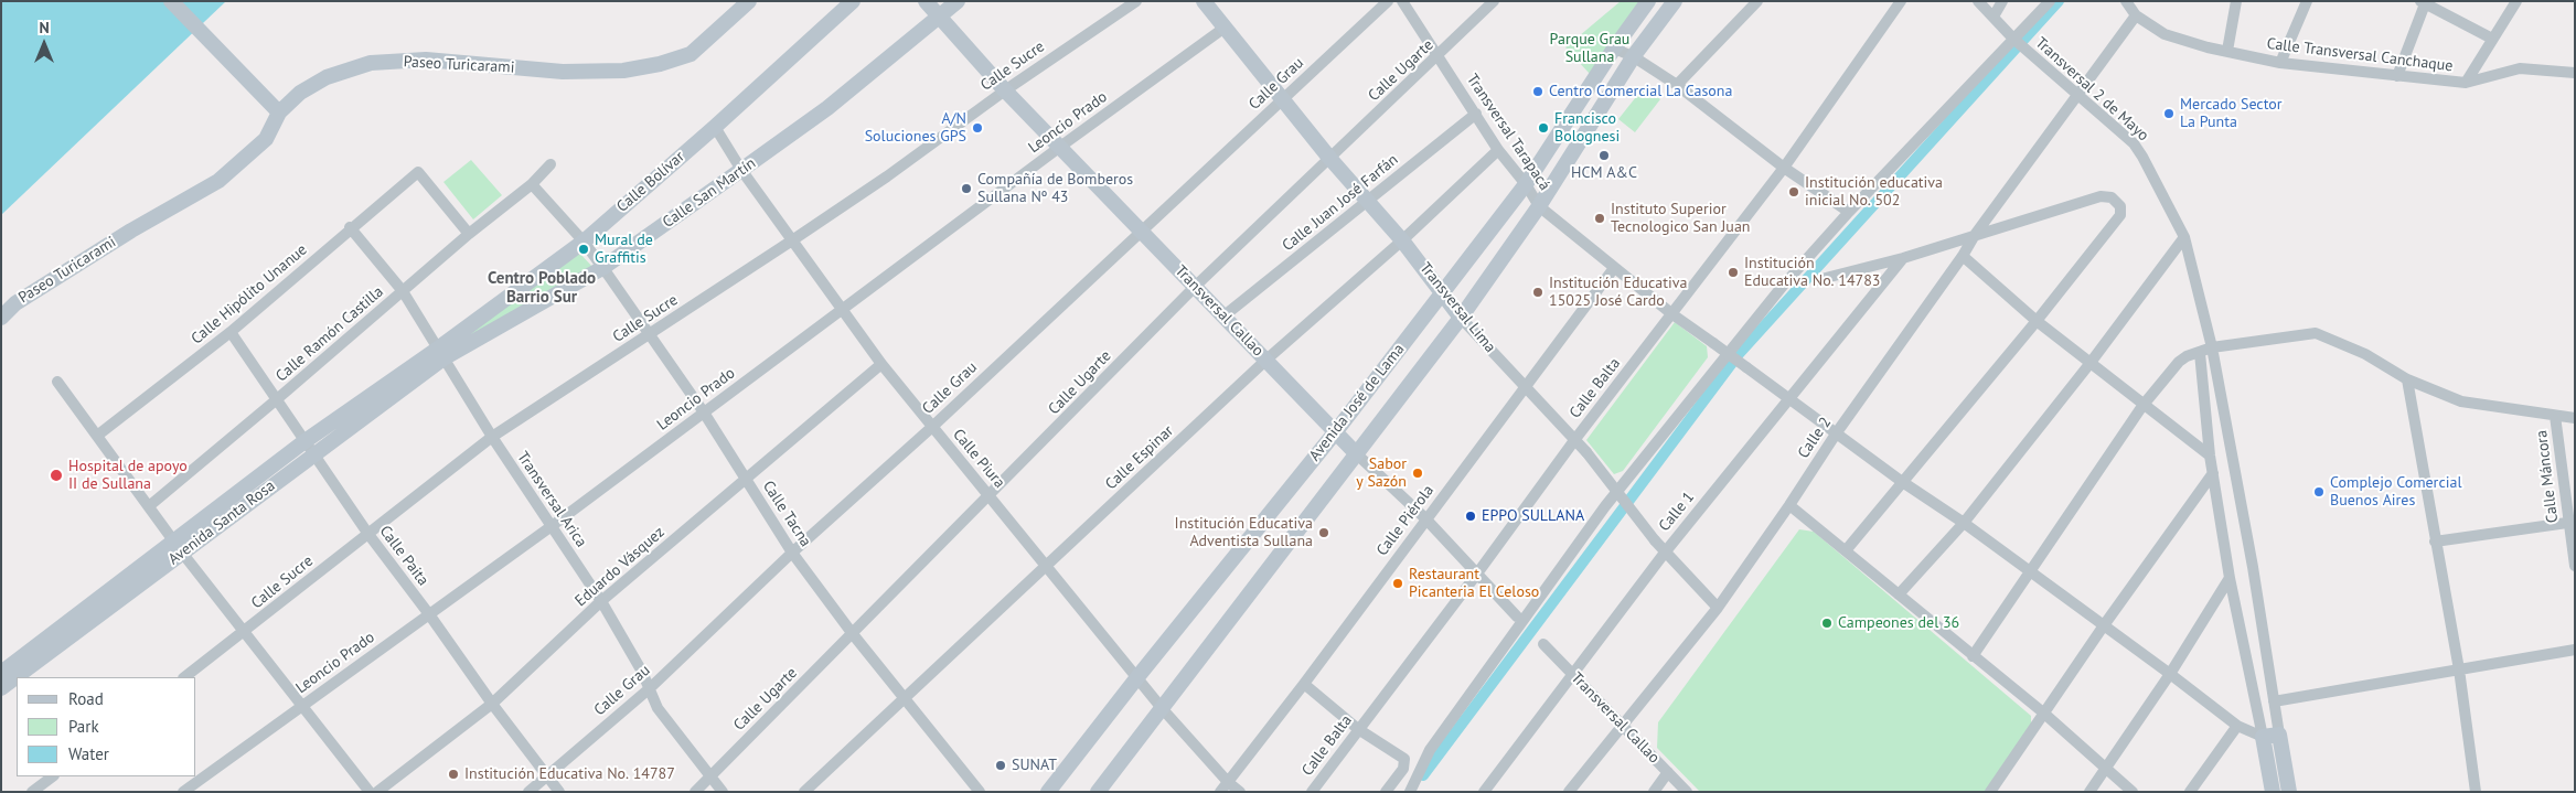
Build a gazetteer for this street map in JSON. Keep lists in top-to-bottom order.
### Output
{
  "streets": {
    "street": [
      "Calle Transversal Canchaque",
      "Paseo Turicarami",
      "Calle Sucre",
      "Calle Ugarte",
      "Calle Grau",
      "Transversal 2 de Mayo",
      "Leoncio Prado",
      "Transversal Tarapacá",
      "Calle Bolívar",
      "Calle San Martín",
      "Calle Juan José Farfán",
      "Calle Hipólito Unanue",
      "Transversal Lima",
      "Transversal Callao",
      "Calle Ramón Castilla",
      "Calle Balta",
      "Avenida José de Lama",
      "Calle 2",
      "Calle Espinar",
      "Calle Piura",
      "Calle Máncora",
      "Transversal Arica",
      "Calle 1",
      "Calle Tacna",
      "Calle Piérola",
      "Avenida Santa Rosa",
      "Calle Paita",
      "Eduardo Vásquez"
    ]
  },
  "crossings": [
    ["Calle Transversal Canchaque", "Calle 2"],
    ["Calle Sucre", "Transversal Callao"],
    ["Calle Sucre", "Calle Piura"],
    ["Calle Sucre", "Transversal Arica"],
    ["Calle Sucre", "Calle Tacna"],
    ["Calle Sucre", "Calle Paita"],
    ["Calle Ugarte", "Transversal Tarapacá"],
    ["Calle Ugarte", "Transversal Lima"],
    ["Calle Ugarte", "Transversal Callao"],
    ["Calle Ugarte", "Calle Piura"],
    ["Calle Ugarte", "Transversal Arica"],
    ["Calle Ugarte", "Calle Tacna"],
    ["Calle Grau", "Transversal Lima"],
    ["Calle Grau", "Transversal Callao"],
    ["Calle Grau", "Calle Piura"],
    ["Calle Grau", "Transversal Arica"],
    ["Calle Grau", "Calle Tacna"],
    ["Calle Grau", "Calle Paita"],
    ["Transversal 2 de Mayo", "Calle 2"],
    ["Leoncio Prado", "Transversal Lima"],
    ["Leoncio Prado", "Transversal Callao"],
    ["Leoncio Prado", "Calle Piura"],
    ["Leoncio Prado", "Transversal Arica"],
    ["Leoncio Prado", "Calle Tacna"],
    ["Leoncio Prado", "Calle Paita"],
    ["Transversal Tarapacá", "Calle Juan José Farfán"],
    ["Transversal Tarapacá", "Calle Balta"],
    ["Transversal Tarapacá", "Avenida José de Lama"],
    ["Transversal Tarapacá", "Calle 2"],
    ["Transversal Tarapacá", "Calle Espinar"],
    ["Transversal Tarapacá", "Calle 1"],
    ["Transversal Tarapacá", "Calle Piérola"],
    ["Calle Bolívar", "Calle San Martín"],
    ["Calle Bolívar", "Calle Piura"],
    ["Calle Bolívar", "Transversal Arica"],
    ["Calle Bolívar", "Calle Tacna"],
    ["Calle Bolívar", "Avenida Santa Rosa"],
    ["Calle San Martín", "Transversal Callao"],
    ["Calle San Martín", "Calle Piura"],
    ["Calle San Martín", "Transversal Arica"],
    ["Calle San Martín", "Calle Tacna"],
    ["Calle San Martín", "Avenida Santa Rosa"],
    ["Calle Juan José Farfán", "Transversal Lima"],
    ["Calle Juan José Farfán", "Transversal Callao"],
    ["Calle Hipólito Unanue", "Calle Ramón Castilla"],
    ["Calle Hipólito Unanue", "Transversal Arica"],
    ["Calle Hipólito Unanue", "Calle Paita"],
    ["Transversal Lima", "Calle Balta"],
    ["Transversal Lima", "Avenida José de Lama"],
    ["Transversal Lima", "Calle 2"],
    ["Transversal Lima", "Calle Espinar"],
    ["Transversal Lima", "Calle 1"],
    ["Transversal Lima", "Calle Piérola"],
    ["Transversal Callao", "Calle Balta"],
    ["Transversal Callao", "Avenida José de Lama"],
    ["Transversal Callao", "Calle 2"],
    ["Transversal Callao", "Calle Espinar"],
    ["Transversal Callao", "Calle 1"],
    ["Transversal Callao", "Calle Piérola"],
    ["Calle Ramón Castilla", "Transversal Arica"],
    ["Calle Ramón Castilla", "Calle Tacna"],
    ["Calle Ramón Castilla", "Calle Paita"],
    ["Avenida José de Lama", "Calle Piura"],
    ["Calle Espinar", "Calle Piura"],
    ["Calle Espinar", "Calle Tacna"],
    ["Calle Piura", "Calle Piérola"],
    ["Calle Piura", "Eduardo Vásquez"],
    ["Transversal Arica", "Avenida Santa Rosa"],
    ["Transversal Arica", "Eduardo Vásquez"],
    ["Calle Tacna", "Eduardo Vásquez"],
    ["Avenida Santa Rosa", "Calle Paita"],
    ["Calle Paita", "Eduardo Vásquez"]
  ],
  "districts": ["Centro Poblado Barrio Sur"],
  "parks": ["Parque Grau Sullana"],
  "places": [
    "Centro Comercial La Casona",
    "Mercado Sector La Punta",
    "A/N Soluciones GPS",
    "Francisco Bolognesi",
    "HCM A&C",
    "Compañía de Bomberos Sullana Nº 43",
    "Institución educativa inicial No. 502",
    "Instituto Superior Tecnologico San Juan",
    "Mural de Graffitis",
    "Institución Educativa No. 14783",
    "Institución Educativa 15025 José Cardo",
    "Sabor y Sazón",
    "Hospital de apoyo II de Sullana",
    "Complejo Comercial Buenos Aires",
    "EPPO SULLANA",
    "Institución Educativa Adventista Sullana",
    "Restaurant Picanteria El Celoso",
    "Campeones del 36",
    "SUNAT",
    "Institución Educativa No. 14787"
  ],
  "legend": ["Road", "Park", "Water"],
  "north": "top"
}
